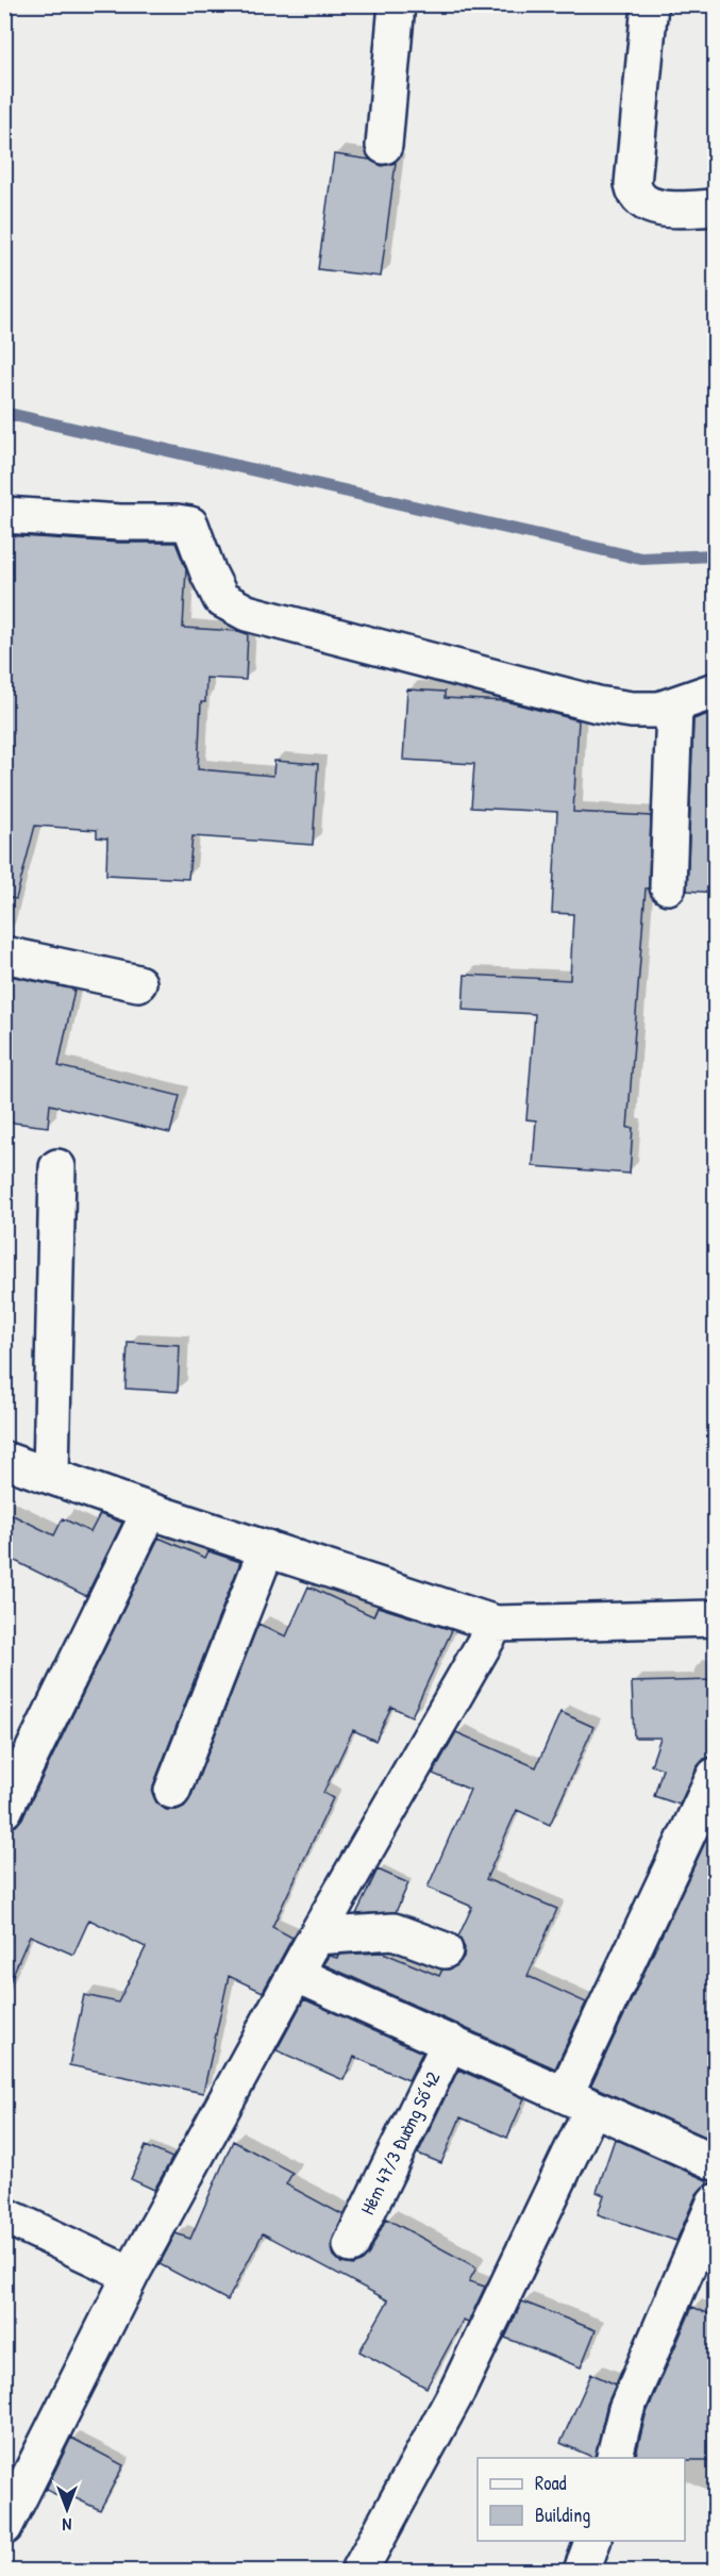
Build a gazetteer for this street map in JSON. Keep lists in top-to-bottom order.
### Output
{
  "streets": {
    "street": ["Hẻm 47/3 Đường Số 42"]
  },
  "legend": ["Road", "Building"],
  "north": "bottom"
}
